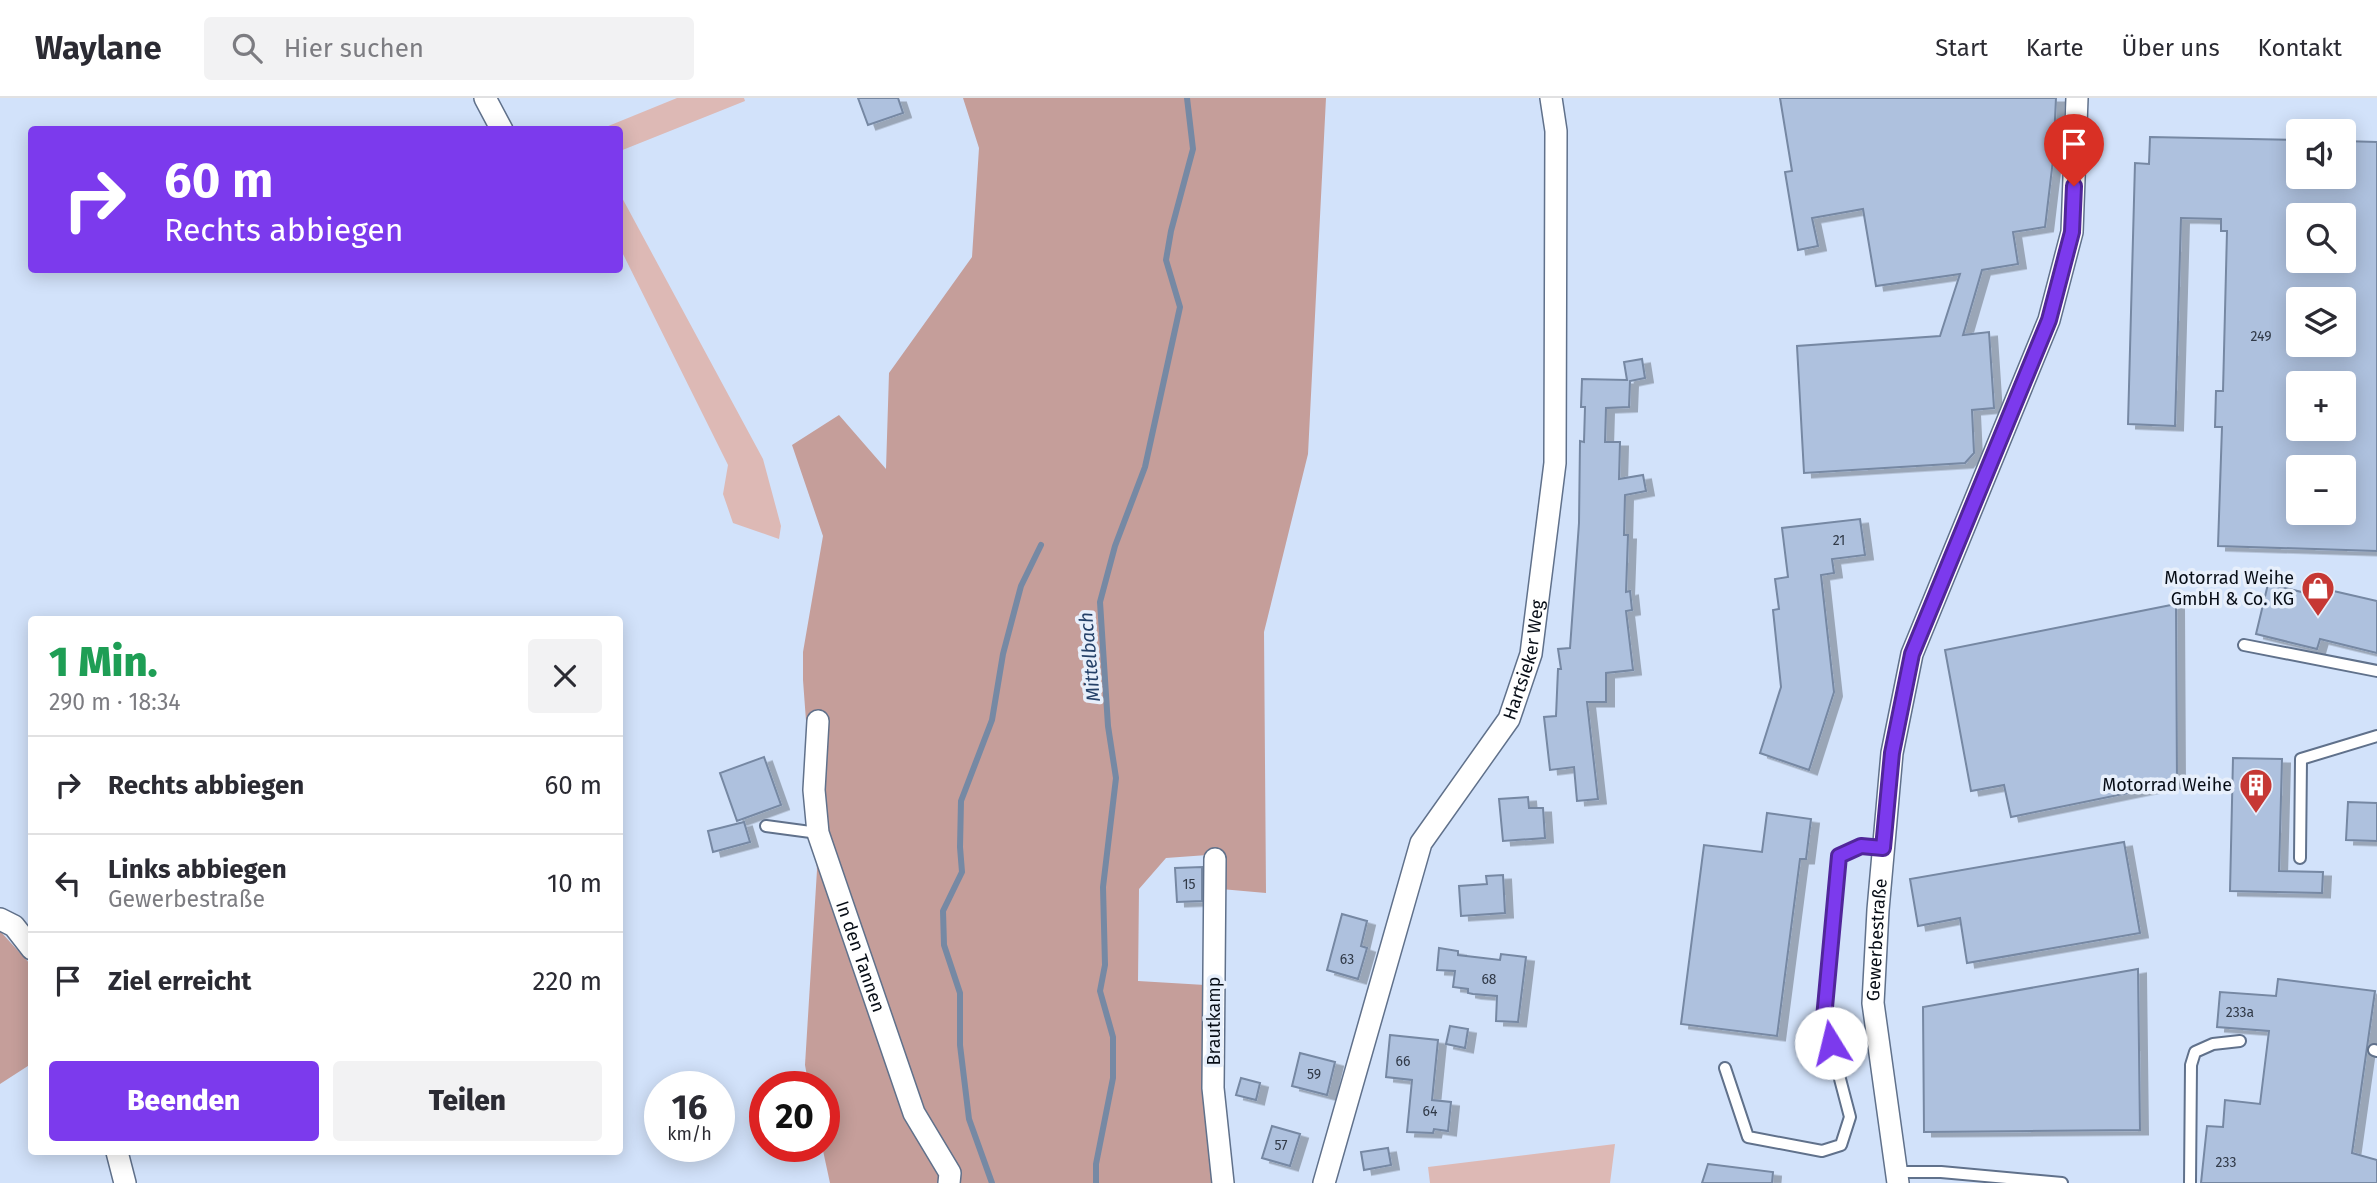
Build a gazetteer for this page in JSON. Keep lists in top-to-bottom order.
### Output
{
  "streets": {
    "street": [
      "Hartsieker Weg",
      "Gewerbestraße",
      "In den Tannen",
      "Brautkamp"
    ]
  },
  "water": ["Mittelbach"],
  "places": {
    "shop": ["Motorrad Weihe GmbH & Co. KG"],
    "building": ["Motorrad Weihe"]
  },
  "house_numbers": [
    "249",
    "21",
    "15",
    "63",
    "68",
    "233a",
    "66",
    "59",
    "64",
    "57",
    "233"
  ],
  "page": {
    "header": "Waylane",
    "search": "Hier suchen",
    "nav": [
      "Start",
      "Karte",
      "Über uns",
      "Kontakt"
    ],
    "map_buttons": ["+", "−"],
    "turn": ["60 m", "Rechts abbiegen"],
    "heading": ["1 Min.", "290 m · 18:34"],
    "list": [
      {
        "name": "Rechts abbiegen",
        "value": "60 m"
      },
      {
        "name": "Links abbiegen",
        "note": "Gewerbestraße",
        "value": "10 m"
      },
      {
        "name": "Ziel erreicht",
        "value": "220 m"
      }
    ],
    "buttons": ["Beenden", "Teilen"],
    "speed": "16 km/h",
    "limit": "20"
  }
}
